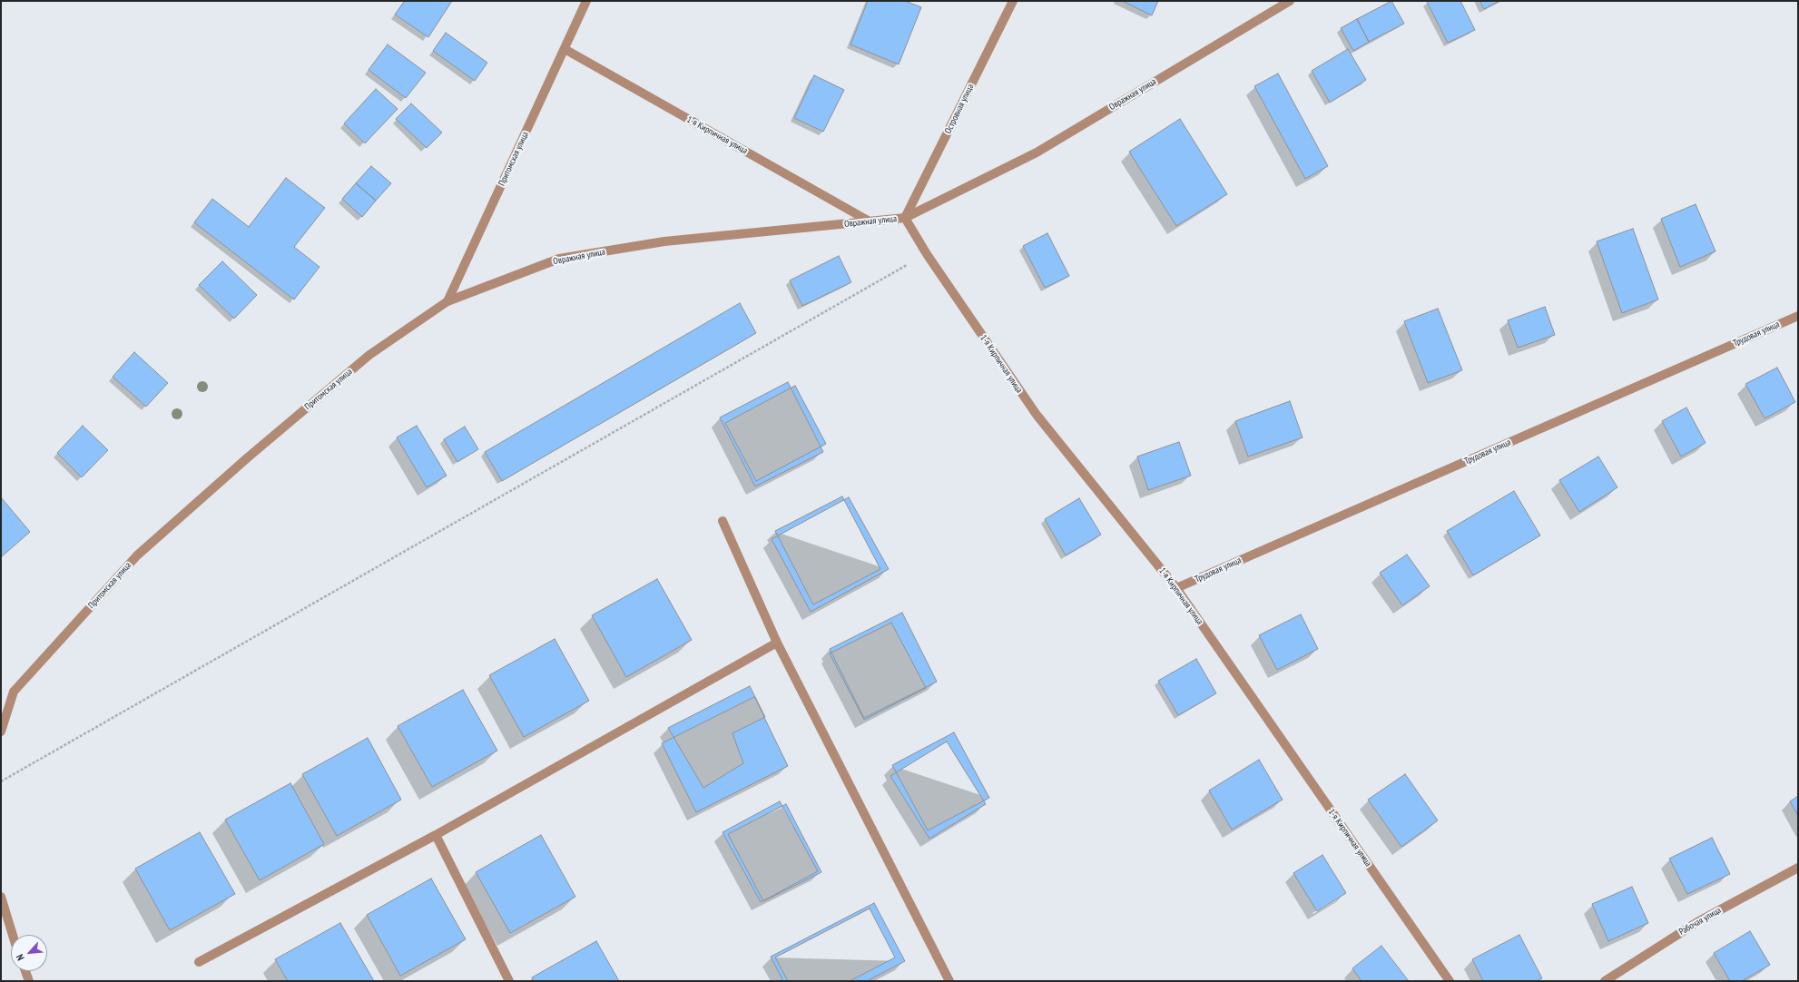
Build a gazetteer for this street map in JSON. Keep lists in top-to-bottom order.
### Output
{
  "streets": {
    "street": [
      "Овражная улица",
      "Островная улица",
      "1-я Кирпичная улица",
      "Притомская улица",
      "Трудовая улица",
      "Рабочая улица"
    ]
  },
  "crossings": [
    ["Овражная улица", "Островная улица"],
    ["Овражная улица", "1-я Кирпичная улица"],
    ["Овражная улица", "Притомская улица"],
    ["Островная улица", "1-я Кирпичная улица"],
    ["1-я Кирпичная улица", "Притомская улица"],
    ["1-я Кирпичная улица", "Трудовая улица"]
  ],
  "north": "bottom left"
}
